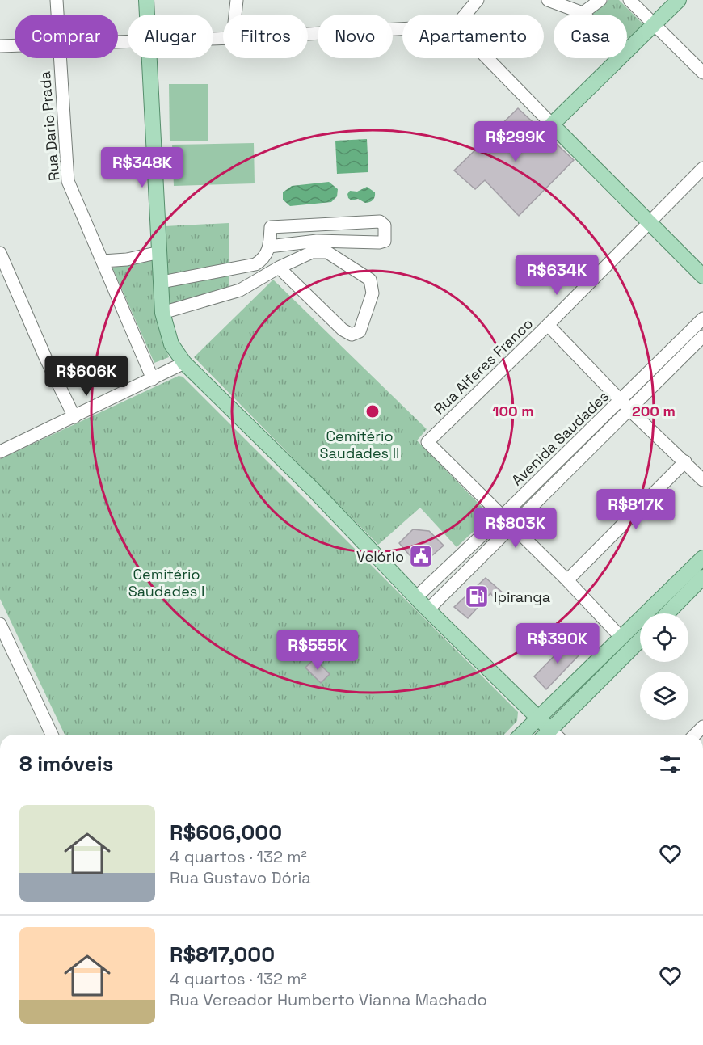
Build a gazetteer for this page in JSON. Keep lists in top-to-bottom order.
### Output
{
  "streets": {
    "street": ["Rua Dario Prada", "Rua Alferes Franco", "Avenida Saudades"]
  },
  "crossings": [
    ["Rua Alferes Franco", "Avenida Saudades"]
  ],
  "parks": ["Cemitério Saudades II", "Cemitério Saudades I"],
  "places": {
    "public building": ["Velório"],
    "fuel station": ["Ipiranga"]
  },
  "page": {
    "chip": [
      "Comprar",
      "Alugar",
      "Filtros",
      "Novo",
      "Apartamento",
      "Casa"
    ],
    "price": [
      "R$299K",
      "R$348K",
      "R$634K",
      "R$606K",
      "R$817K",
      "R$803K",
      "R$390K",
      "R$555K"
    ],
    "heading": "8 imóveis",
    "list": [
      {
        "name": "R$606,000",
        "note": "4 quartos · 132 m² · Rua Gustavo Dória"
      },
      {
        "name": "R$817,000",
        "note": "4 quartos · 132 m² · Rua Vereador Humberto Vianna Machado"
      }
    ]
  },
  "rings": ["100 m", "200 m"]
}
